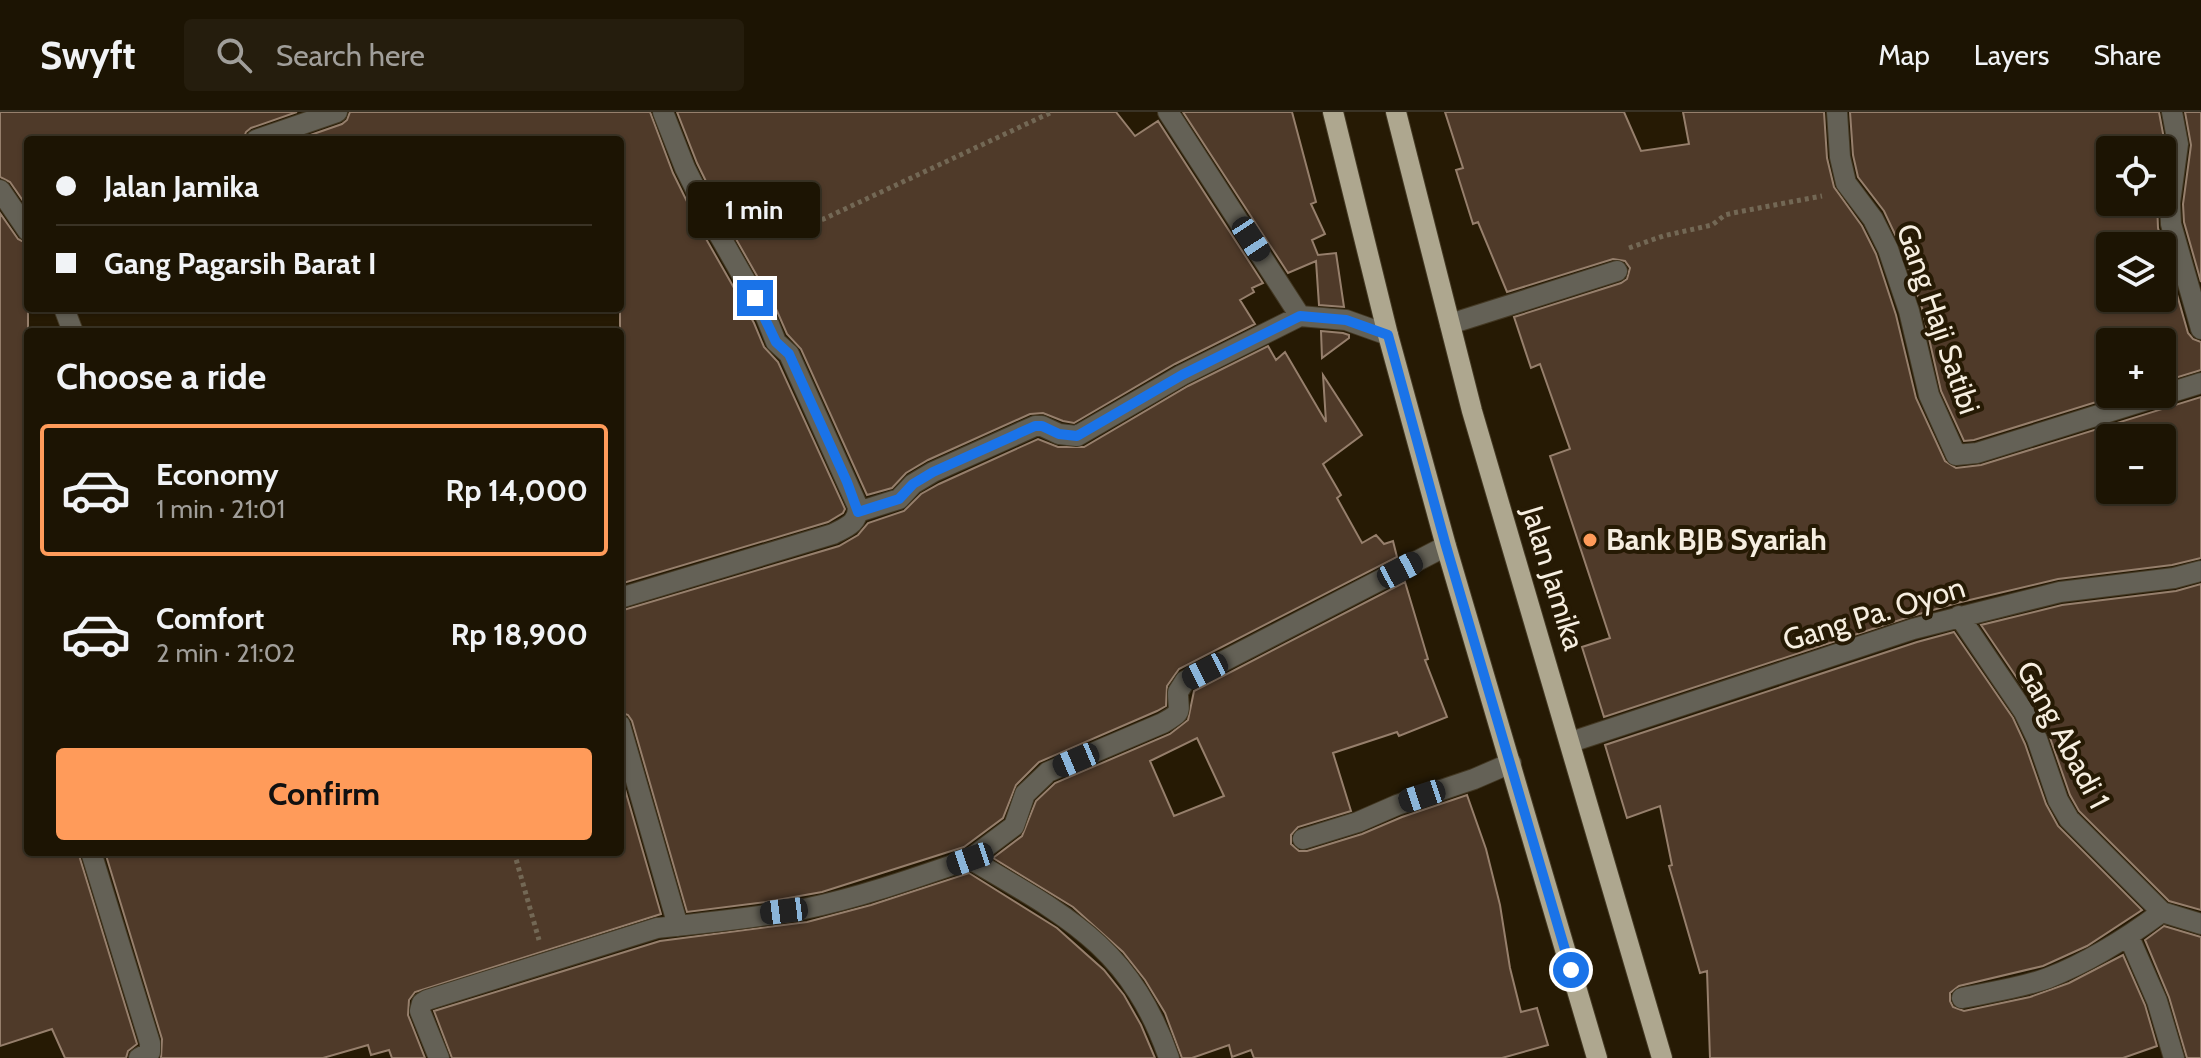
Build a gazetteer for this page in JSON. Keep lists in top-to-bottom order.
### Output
{
  "streets": {
    "main road": ["Jalan Jamika"],
    "street": ["Gang Haji Satibi", "Gang Pa. Oyon", "Gang Abadi 1"]
  },
  "crossings": [
    ["Jalan Jamika", "Gang Pa. Oyon"],
    ["Gang Pa. Oyon", "Gang Abadi 1"]
  ],
  "places": ["Bank BJB Syariah"],
  "page": {
    "header": "Swyft",
    "search": "Search here",
    "nav": ["Map", "Layers", "Share"],
    "map_buttons": ["+", "−"],
    "banner": ["Jalan Jamika", "Gang Pagarsih Barat I"],
    "bubble": "1 min",
    "heading": "Choose a ride",
    "list": [
      {
        "name": "Economy",
        "note": "1 min · 21:01",
        "value": "Rp 14,000"
      },
      {
        "name": "Comfort",
        "note": "2 min · 21:02",
        "value": "Rp 18,900"
      }
    ],
    "buttons": "Confirm"
  }
}
